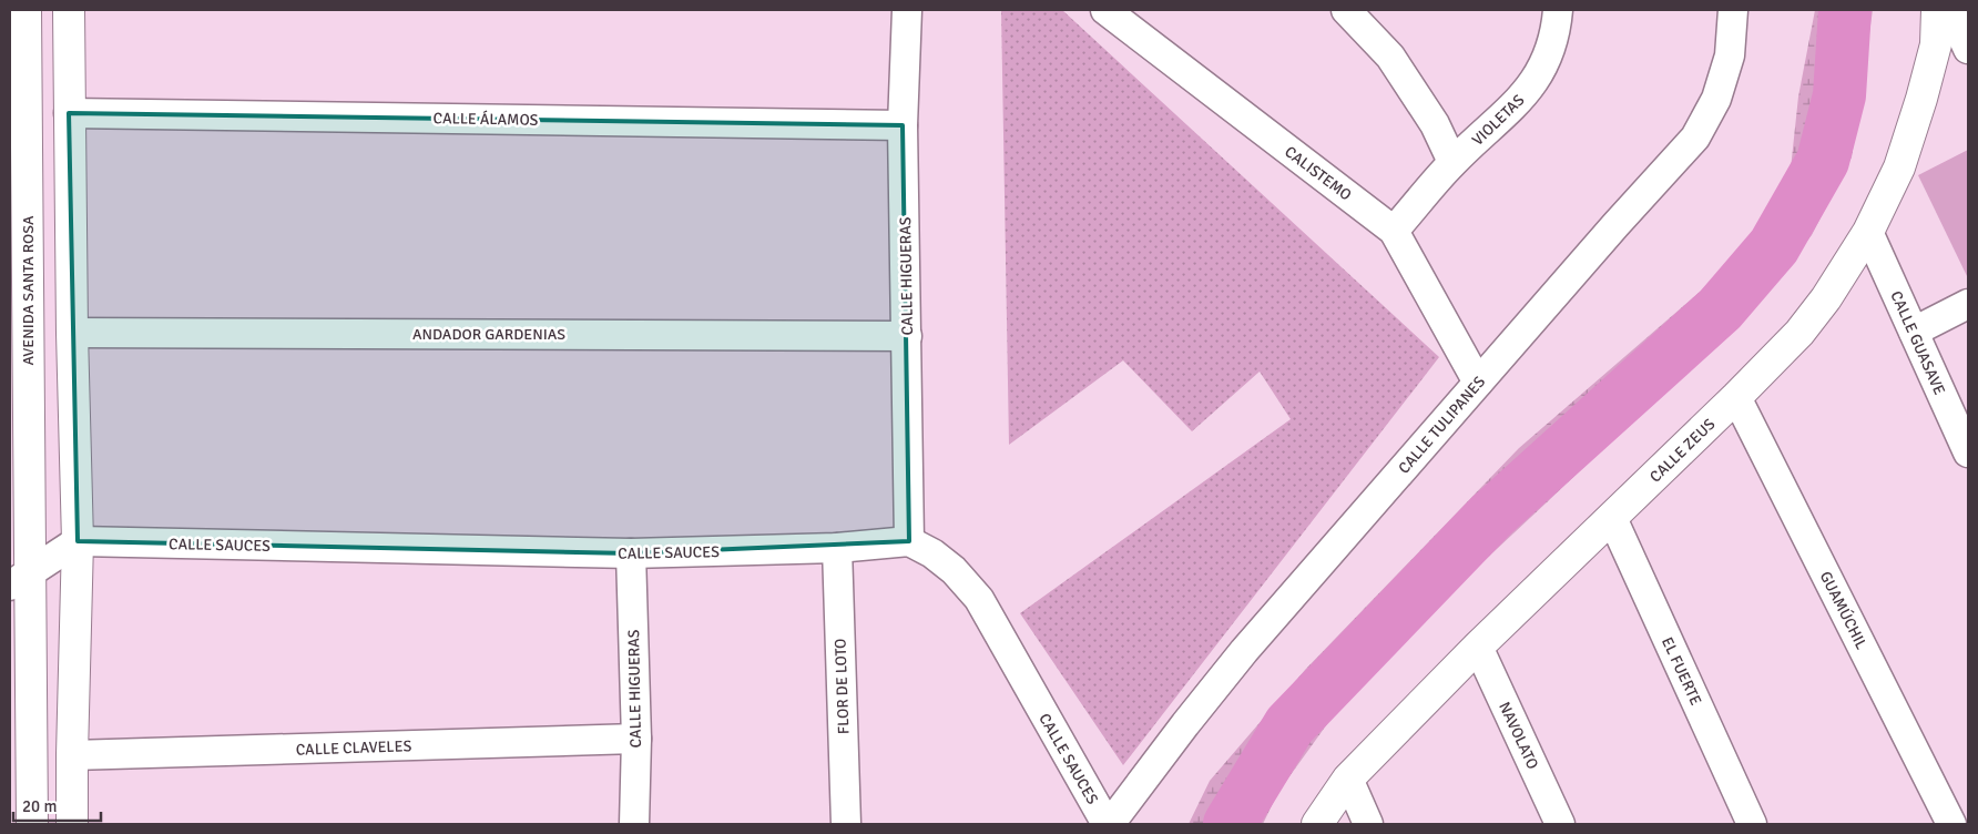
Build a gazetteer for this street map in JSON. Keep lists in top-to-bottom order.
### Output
{
  "streets": {
    "main road": ["AVENIDA SANTA ROSA", "CALLE ZEUS"],
    "street": [
      "CALLE ÁLAMOS",
      "VIOLETAS",
      "CALISTEMO",
      "CALLE HIGUERAS",
      "ANDADOR GARDENIAS",
      "CALLE GUASAVE",
      "CALLE TULIPANES",
      "CALLE SAUCES",
      "GUAMÚCHIL",
      "EL FUERTE",
      "FLOR DE LOTO",
      "NAVOLATO",
      "CALLE CLAVELES"
    ]
  },
  "crossings": [
    ["CALLE ÁLAMOS", "CALLE HIGUERAS"],
    ["VIOLETAS", "CALISTEMO"],
    ["CALISTEMO", "CALLE TULIPANES"],
    ["CALLE HIGUERAS", "ANDADOR GARDENIAS"],
    ["CALLE HIGUERAS", "CALLE SAUCES"],
    ["CALLE HIGUERAS", "CALLE CLAVELES"],
    ["CALLE GUASAVE", "CALLE ZEUS"],
    ["CALLE TULIPANES", "CALLE SAUCES"],
    ["CALLE ZEUS", "GUAMÚCHIL"],
    ["CALLE ZEUS", "EL FUERTE"],
    ["CALLE ZEUS", "NAVOLATO"],
    ["CALLE SAUCES", "FLOR DE LOTO"]
  ],
  "scale_bar": "20 m"
}
